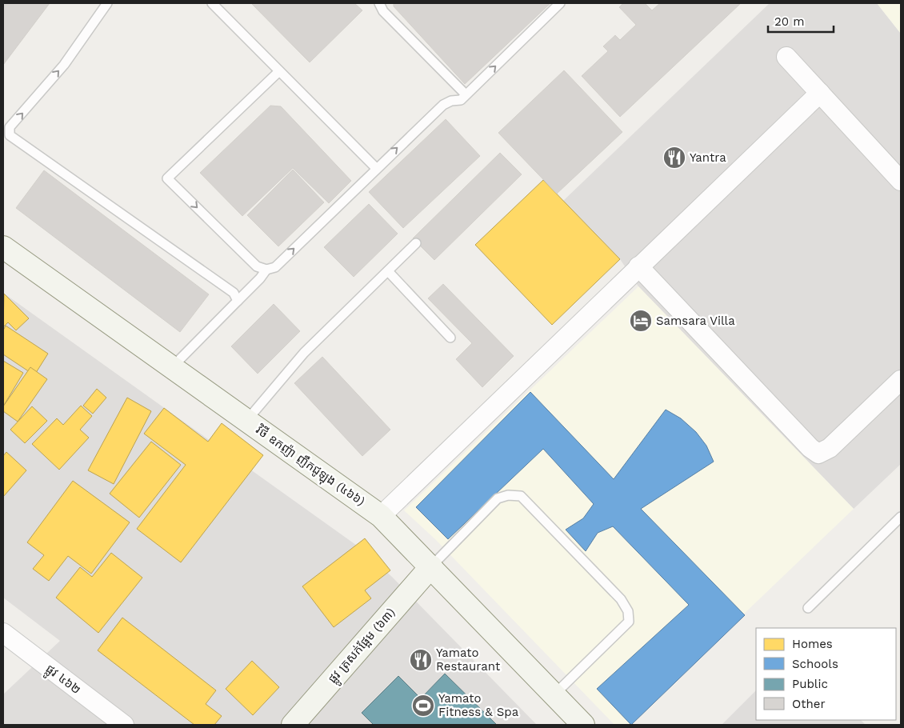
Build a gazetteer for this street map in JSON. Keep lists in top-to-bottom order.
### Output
{
  "streets": {
    "street": ["វិថី ឧកញ៉ា ញឹកជូឡុង (៤៦៦)", "ផ្លូវ ត្រសក់ផ្អែម (៦៣)", "ផ្លូវ ៤៦២"]
  },
  "crossings": [
    ["វិថី ឧកញ៉ា ញឹកជូឡុង (៤៦៦)", "ផ្លូវ ត្រសក់ផ្អែម (៦៣)"]
  ],
  "places": {
    "restaurant": ["Yantra", "Yamato Restaurant"],
    "hotel": ["Samsara Villa"],
    "sports": ["Yamato Fitness & Spa"]
  },
  "legend": [
    "Homes",
    "Schools",
    "Public",
    "Other"
  ],
  "scale_bar": "20 m"
}
